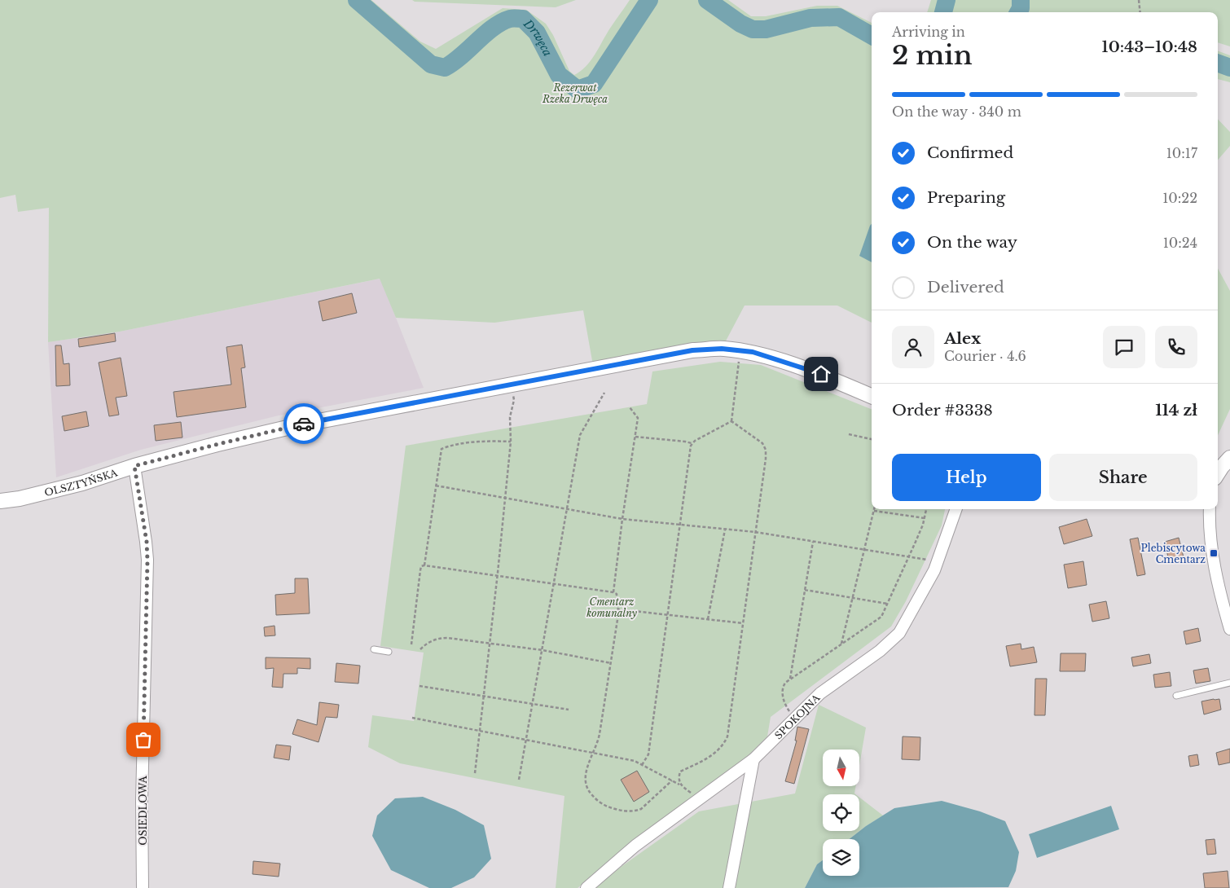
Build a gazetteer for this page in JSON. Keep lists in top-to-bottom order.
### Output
{
  "streets": {
    "street": ["OLSZTYŃSKA", "SPOKOJNA", "OSIEDLOWA"]
  },
  "crossings": [
    ["OLSZTYŃSKA", "OSIEDLOWA"]
  ],
  "water": ["Drwęca"],
  "parks": ["Rezerwat Rzeka Drwęca", "Cmentarz komunalny"],
  "places": {
    "transit": ["Plebiscytowa Cmentarz"]
  },
  "north": "bottom",
  "page": {
    "heading": ["2 min", "Arriving in", "10:43–10:48"],
    "panel": [
      "Alex",
      "Courier · 4.6",
      "Order #3338",
      "114 zł"
    ],
    "bar": "On the way · 340 m",
    "list": [
      ["Confirmed", "10:17"],
      ["Preparing", "10:22"],
      ["On the way", "10:24"],
      "Delivered"
    ],
    "buttons": ["Help", "Share"]
  }
}
